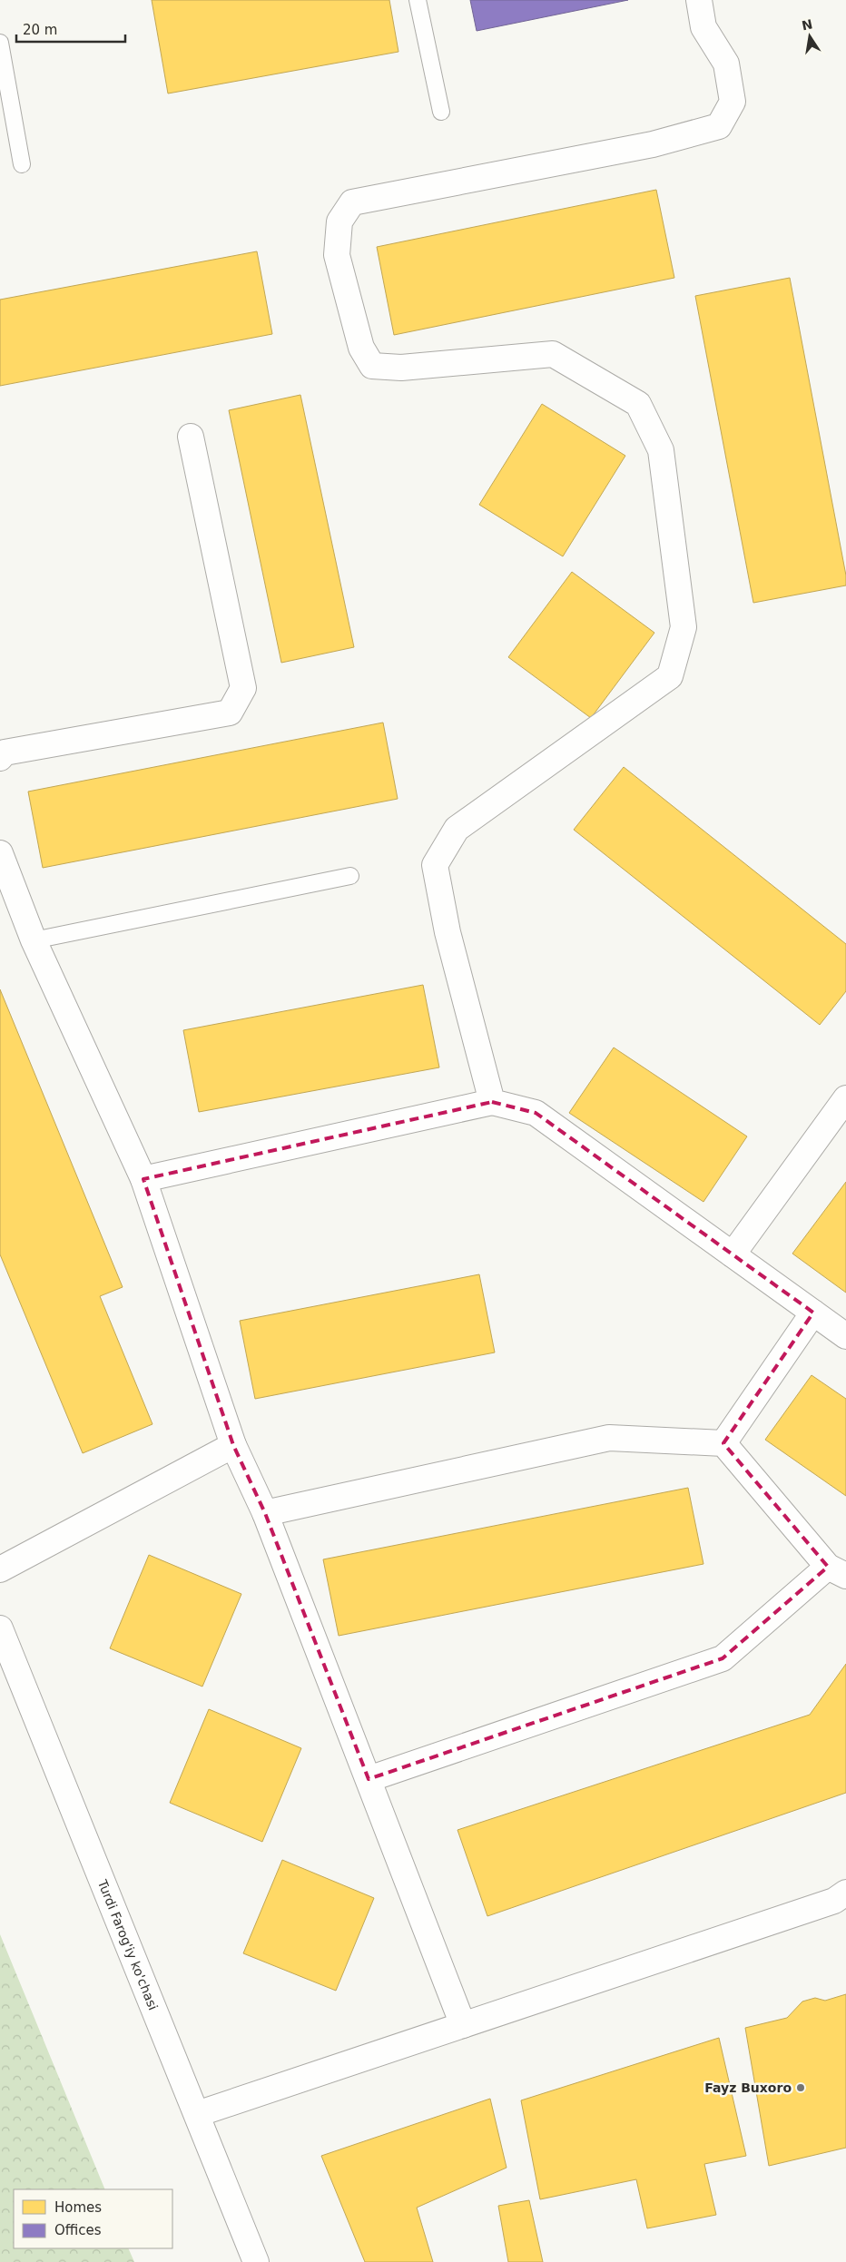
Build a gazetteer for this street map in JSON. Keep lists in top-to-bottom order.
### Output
{
  "streets": {
    "street": ["Turdi Farog'iy ko'chasi"]
  },
  "places": ["Fayz Buxoro"],
  "legend": ["Homes", "Offices"],
  "scale_bar": "20 m",
  "north": "top"
}
